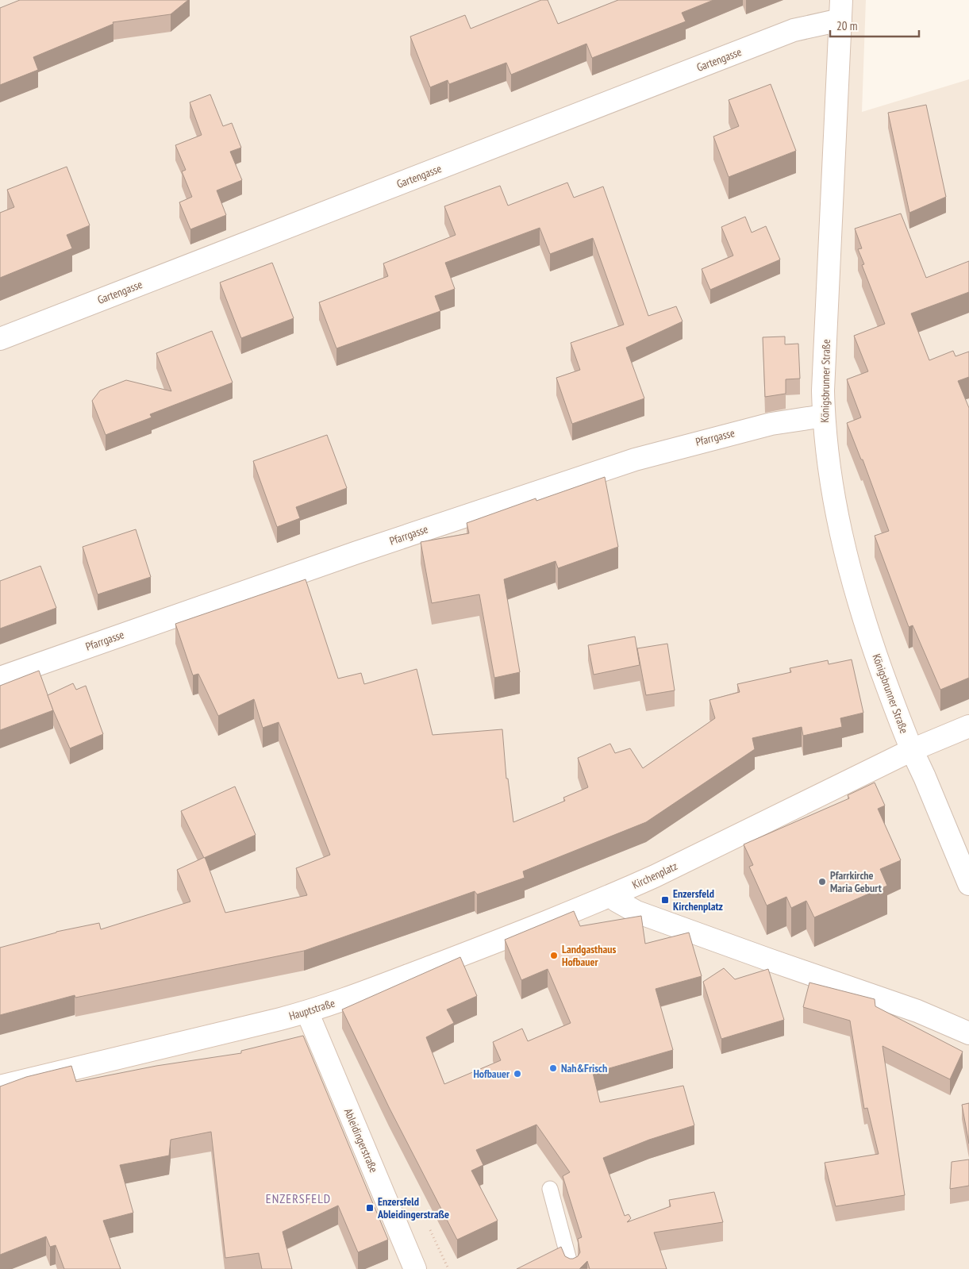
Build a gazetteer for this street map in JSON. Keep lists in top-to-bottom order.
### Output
{
  "streets": {
    "street": [
      "Gartengasse",
      "Königsbrunner Straße",
      "Pfarrgasse",
      "Kirchenplatz",
      "Hauptstraße",
      "Ableidingerstraße"
    ]
  },
  "crossings": [
    ["Gartengasse", "Königsbrunner Straße"],
    ["Königsbrunner Straße", "Pfarrgasse"],
    ["Königsbrunner Straße", "Kirchenplatz"],
    ["Kirchenplatz", "Hauptstraße"],
    ["Hauptstraße", "Ableidingerstraße"]
  ],
  "districts": ["ENZERSFELD"],
  "places": {
    "other": [
      "Pfarrkirche Maria Geburt",
      "Landgasthaus Hofbauer",
      "Nah&Frisch",
      "Hofbauer"
    ],
    "transit": ["Enzersfeld Kirchenplatz", "Enzersfeld Ableidingerstraße"]
  },
  "scale_bar": "20 m"
}
